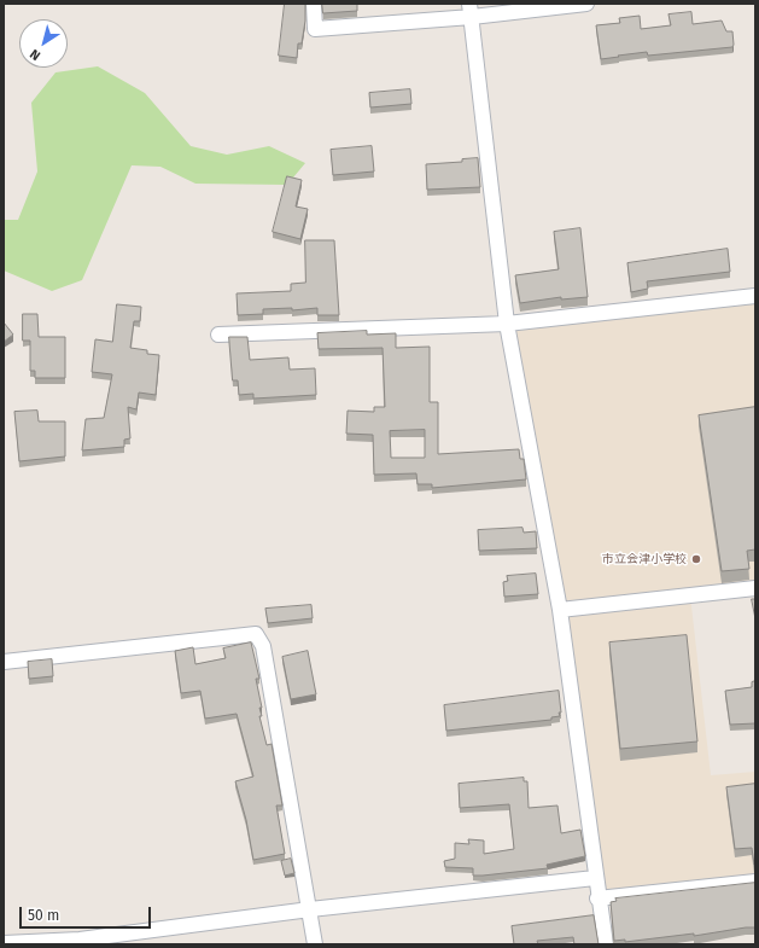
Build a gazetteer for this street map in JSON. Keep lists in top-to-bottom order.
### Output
{
  "places": ["市立会津小学校"],
  "scale_bar": "50 m",
  "north": "bottom left"
}
